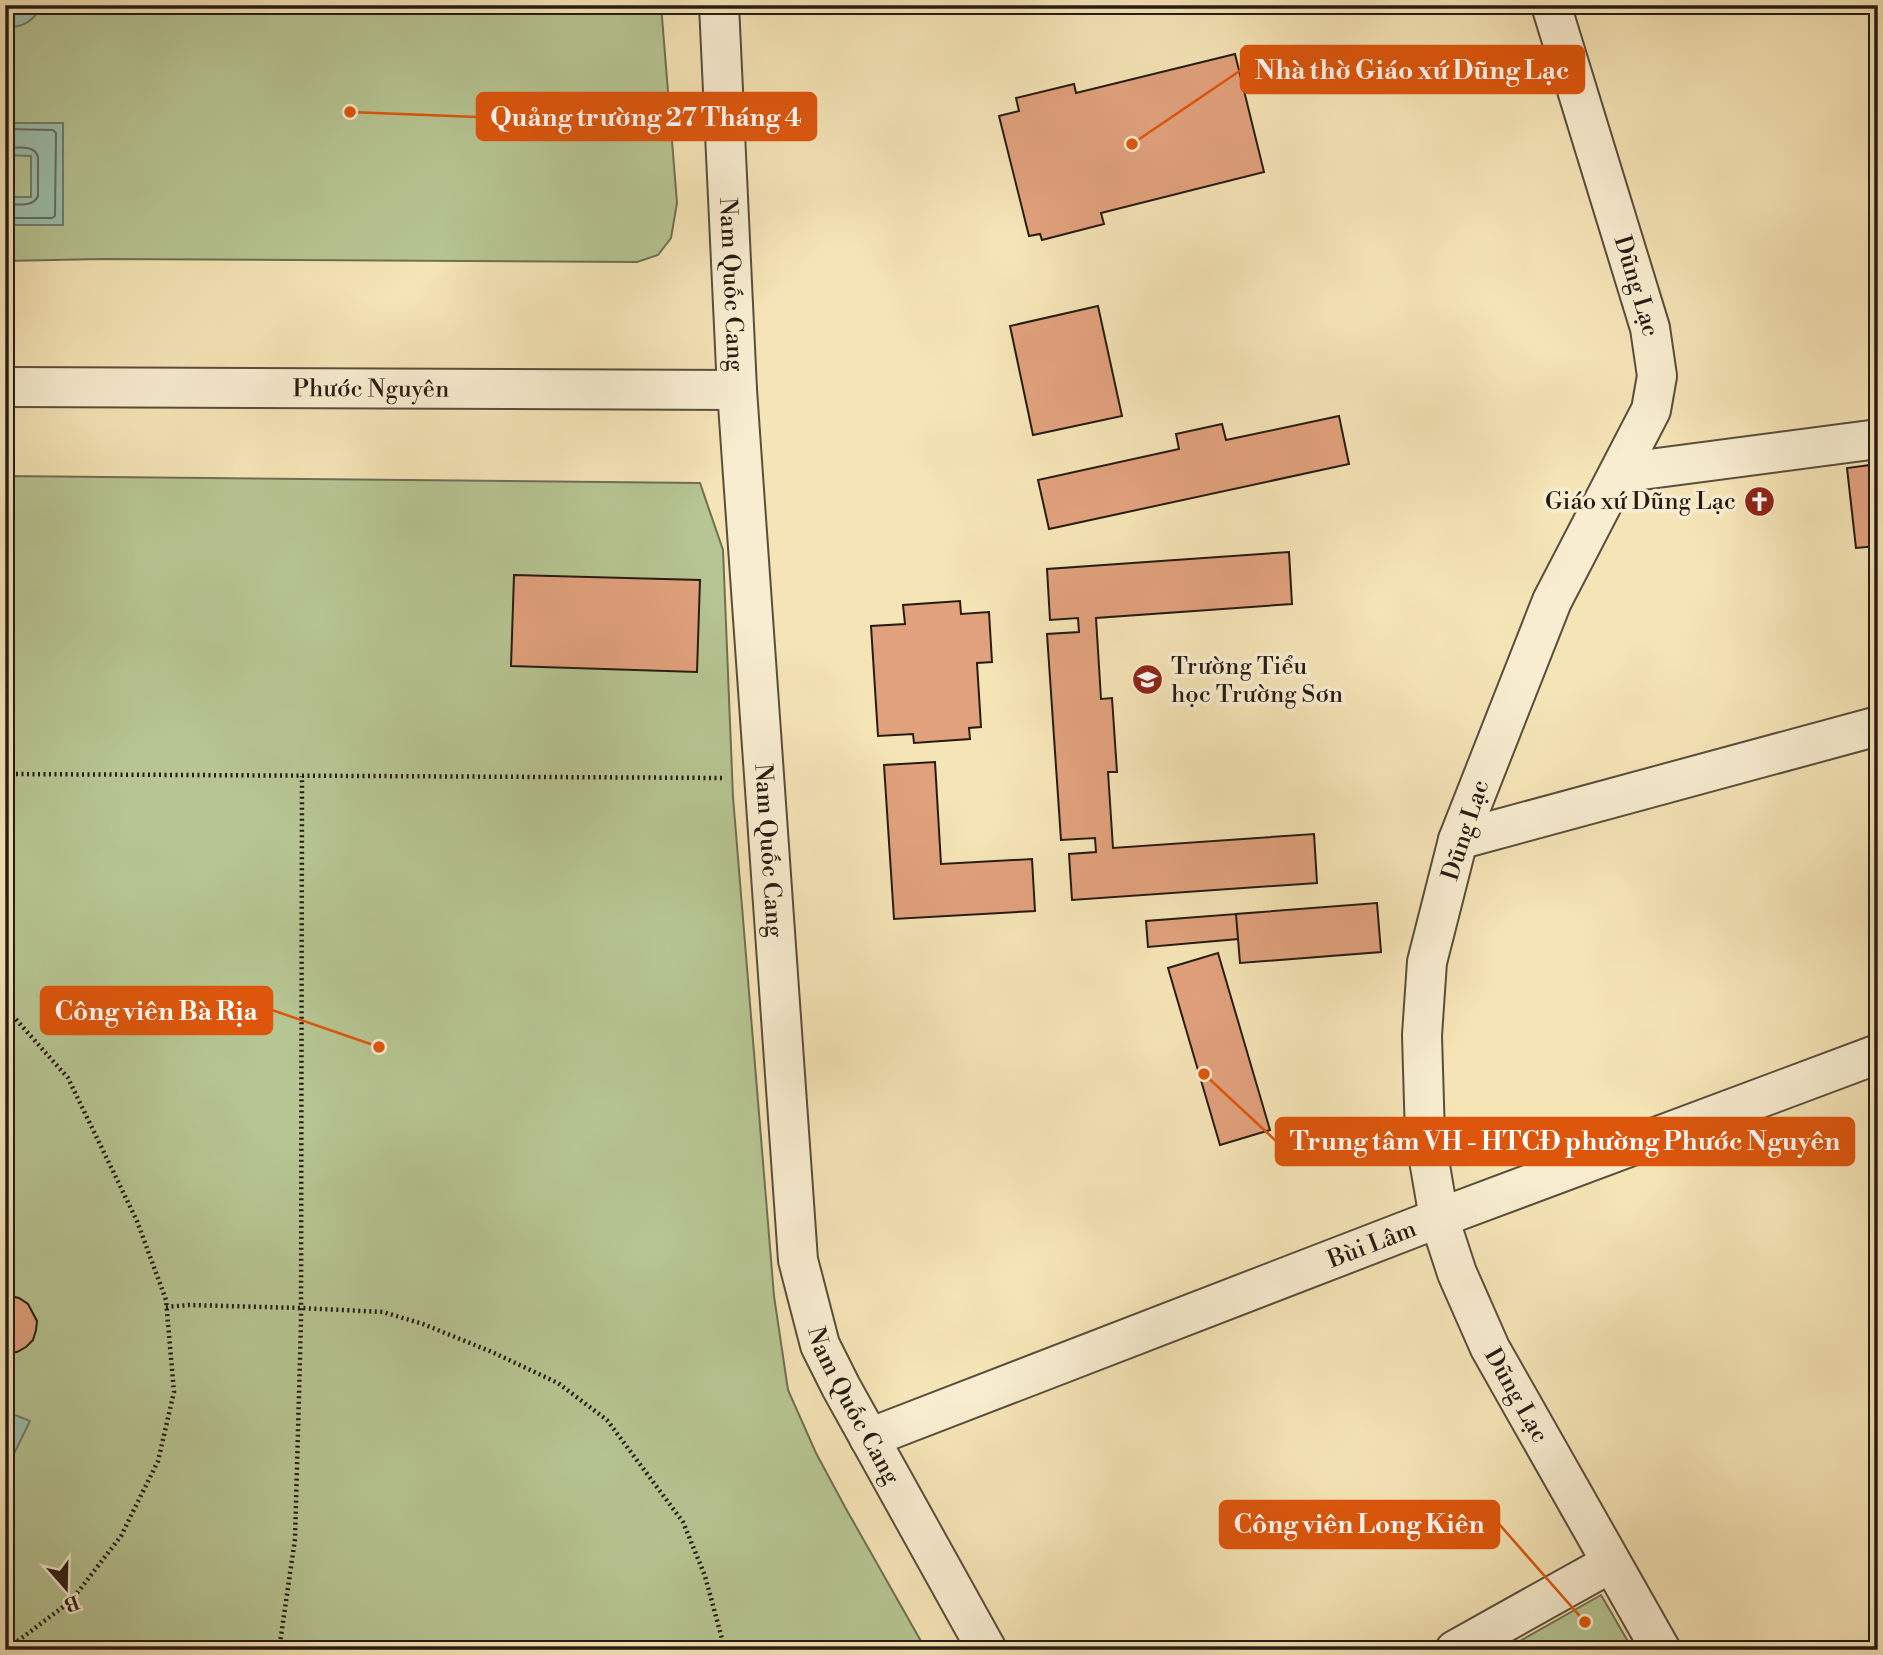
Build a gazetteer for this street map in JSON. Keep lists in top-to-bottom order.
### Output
{
  "streets": {
    "street": [
      "Nam Quốc Cang",
      "Dũng Lạc",
      "Phước Nguyên",
      "Bùi Lâm"
    ]
  },
  "crossings": [
    ["Nam Quốc Cang", "Phước Nguyên"],
    ["Nam Quốc Cang", "Bùi Lâm"],
    ["Dũng Lạc", "Bùi Lâm"]
  ],
  "places": {
    "other": [
      "Quảng trường 27 Tháng 4",
      "Nhà thờ Giáo xứ Dũng Lạc",
      "Công viên Bà Rịa",
      "Trung tâm VH - HTCĐ phường Phước Nguyên",
      "Công viên Long Kiên"
    ],
    "church": ["Giáo xứ Dũng Lạc"],
    "school or university": ["Trường Tiểu học Trường Sơn"]
  },
  "north": "bottom"
}
